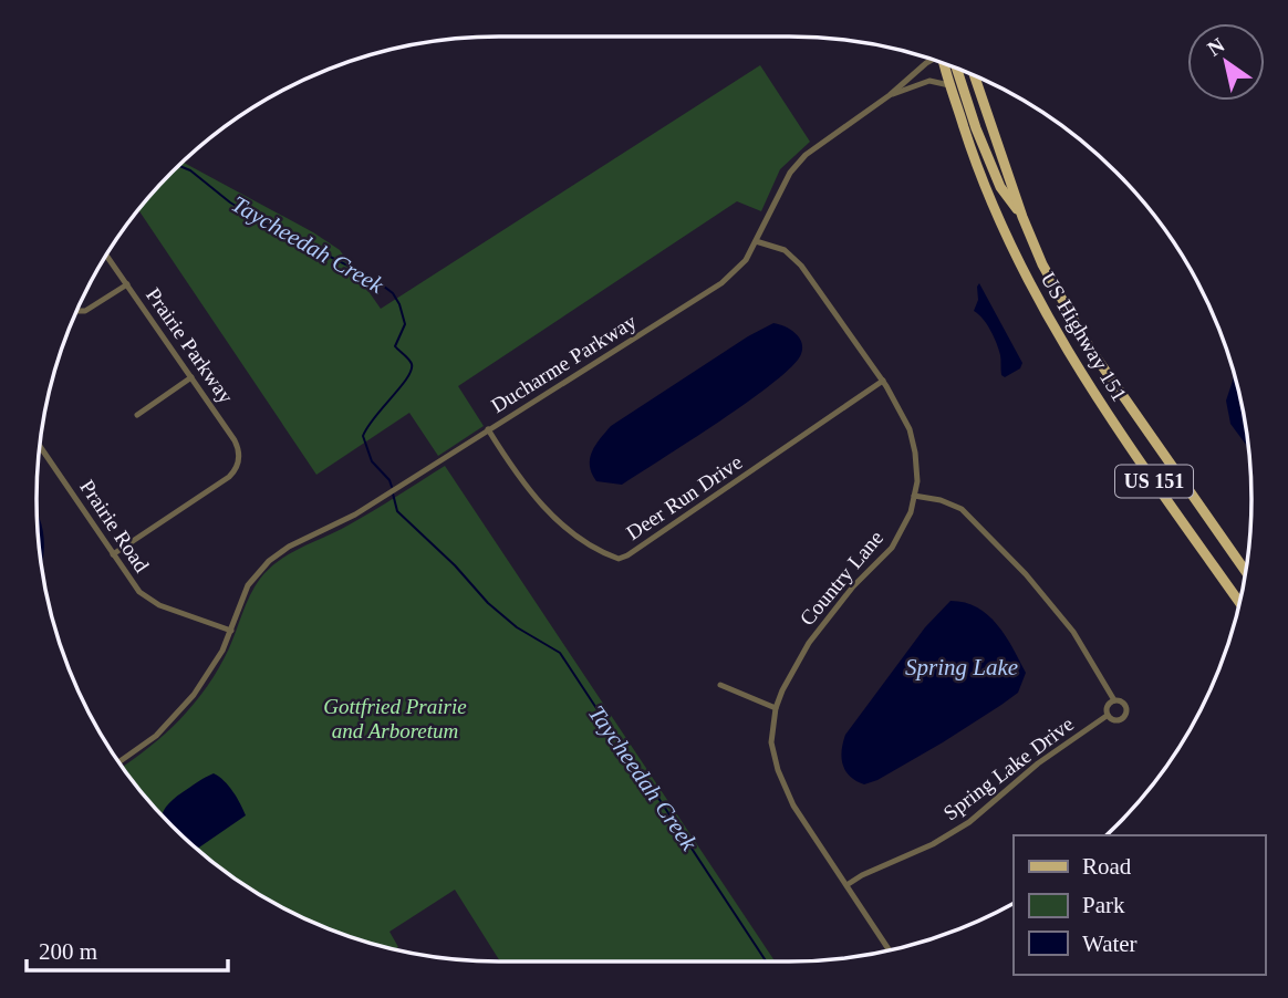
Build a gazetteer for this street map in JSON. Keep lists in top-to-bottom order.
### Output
{
  "streets": {
    "main road": ["US Highway 151", "US 151"],
    "street": [
      "Prairie Parkway",
      "Ducharme Parkway",
      "Deer Run Drive",
      "Prairie Road",
      "Country Lane",
      "Spring Lake Drive"
    ]
  },
  "crossings": [
    ["US Highway 151", "Ducharme Parkway"],
    ["Prairie Parkway", "Prairie Road"],
    ["Ducharme Parkway", "Deer Run Drive"],
    ["Ducharme Parkway", "Prairie Road"],
    ["Ducharme Parkway", "Country Lane"],
    ["Deer Run Drive", "Country Lane"],
    ["Country Lane", "Spring Lake Drive"]
  ],
  "water": ["Taycheedah Creek", "Spring Lake"],
  "parks": ["Gottfried Prairie and Arboretum"],
  "legend": ["Road", "Park", "Water"],
  "scale_bar": "200 m",
  "north": "top left"
}
